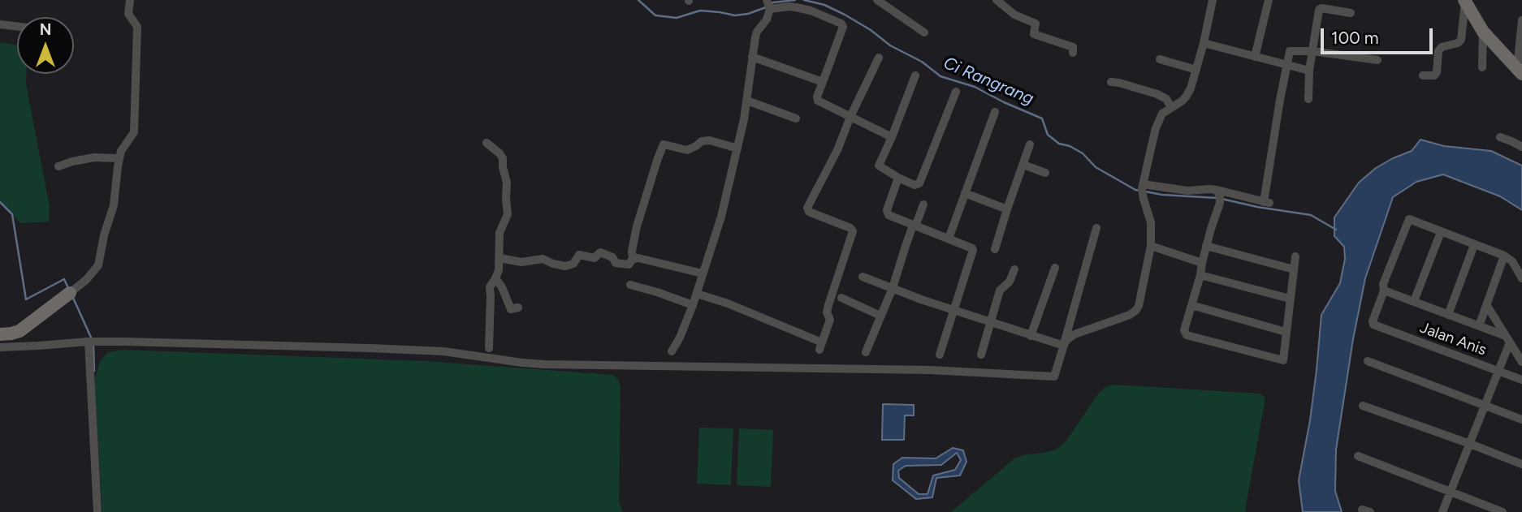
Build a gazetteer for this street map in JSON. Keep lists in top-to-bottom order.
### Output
{
  "streets": {
    "street": ["Jalan Anis"]
  },
  "water": ["Ci Rangrang"],
  "scale_bar": "100 m",
  "north": "top"
}
